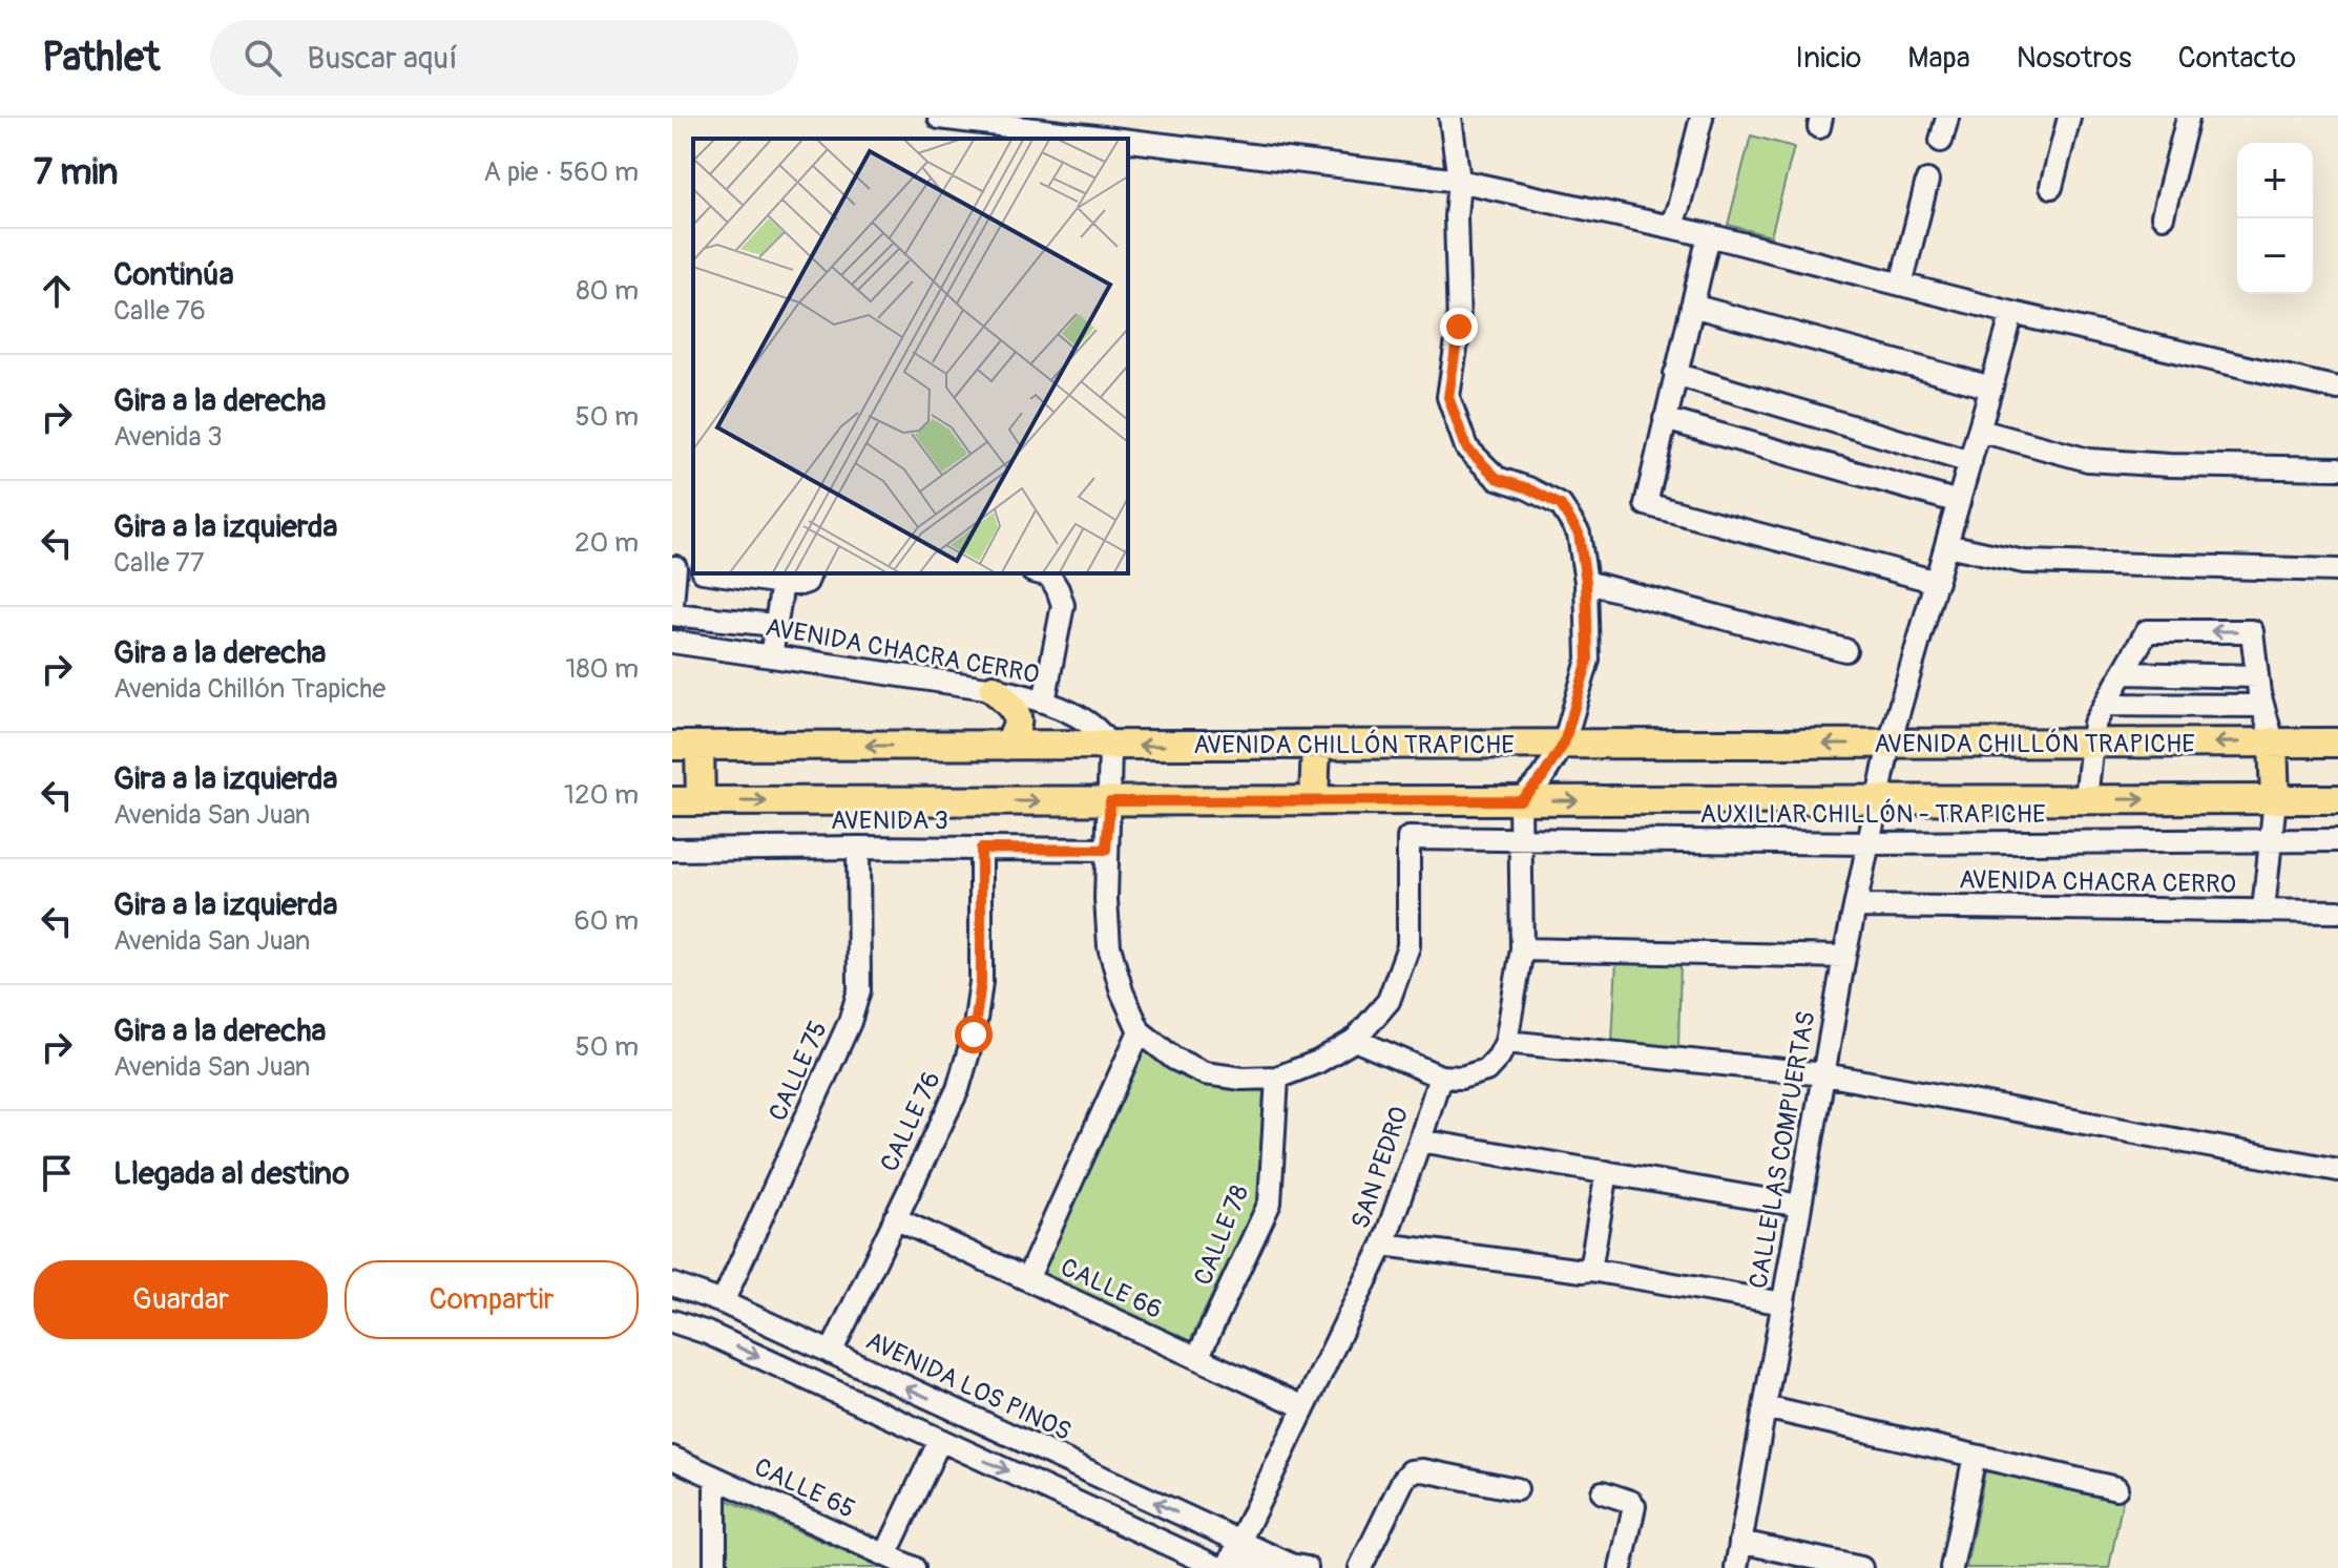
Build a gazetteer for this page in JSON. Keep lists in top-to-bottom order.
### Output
{
  "streets": {
    "main road": ["AVENIDA CHILLÓN TRAPICHE"],
    "street": [
      "AVENIDA CHACRA CERRO",
      "AUXILIAR CHILLÓN - TRAPICHE",
      "AVENIDA 3",
      "CALLE 75",
      "CALLE 76",
      "CALLE LAS COMPUERTAS",
      "SAN PEDRO",
      "CALLE 78",
      "CALLE 66",
      "AVENIDA LOS PINOS",
      "CALLE 65"
    ]
  },
  "crossings": [
    ["AVENIDA CHACRA CERRO", "AVENIDA CHILLÓN TRAPICHE"],
    ["AVENIDA CHACRA CERRO", "CALLE LAS COMPUERTAS"],
    ["AVENIDA CHILLÓN TRAPICHE", "CALLE LAS COMPUERTAS"],
    ["AUXILIAR CHILLÓN - TRAPICHE", "CALLE LAS COMPUERTAS"],
    ["AVENIDA 3", "CALLE 75"],
    ["AVENIDA 3", "CALLE 76"],
    ["CALLE 75", "AVENIDA LOS PINOS"],
    ["CALLE 76", "CALLE 66"],
    ["CALLE 76", "AVENIDA LOS PINOS"],
    ["SAN PEDRO", "CALLE 66"],
    ["SAN PEDRO", "AVENIDA LOS PINOS"],
    ["CALLE 78", "CALLE 66"]
  ],
  "page": {
    "header": "Pathlet",
    "search": "Buscar aquí",
    "nav": [
      "Inicio",
      "Mapa",
      "Nosotros",
      "Contacto"
    ],
    "heading": ["7 min", "A pie · 560 m"],
    "map_buttons": ["+", "−"],
    "list": [
      ["Continúa", "Calle 76", "80 m"],
      ["Gira a la derecha", "Avenida 3", "50 m"],
      ["Gira a la izquierda", "Calle 77", "20 m"],
      ["Gira a la derecha", "Avenida Chillón Trapiche", "180 m"],
      ["Gira a la izquierda", "Avenida San Juan", "120 m"],
      ["Gira a la izquierda", "Avenida San Juan", "60 m"],
      ["Gira a la derecha", "Avenida San Juan", "50 m"],
      "Llegada al destino"
    ],
    "buttons": ["Guardar", "Compartir"]
  }
}
